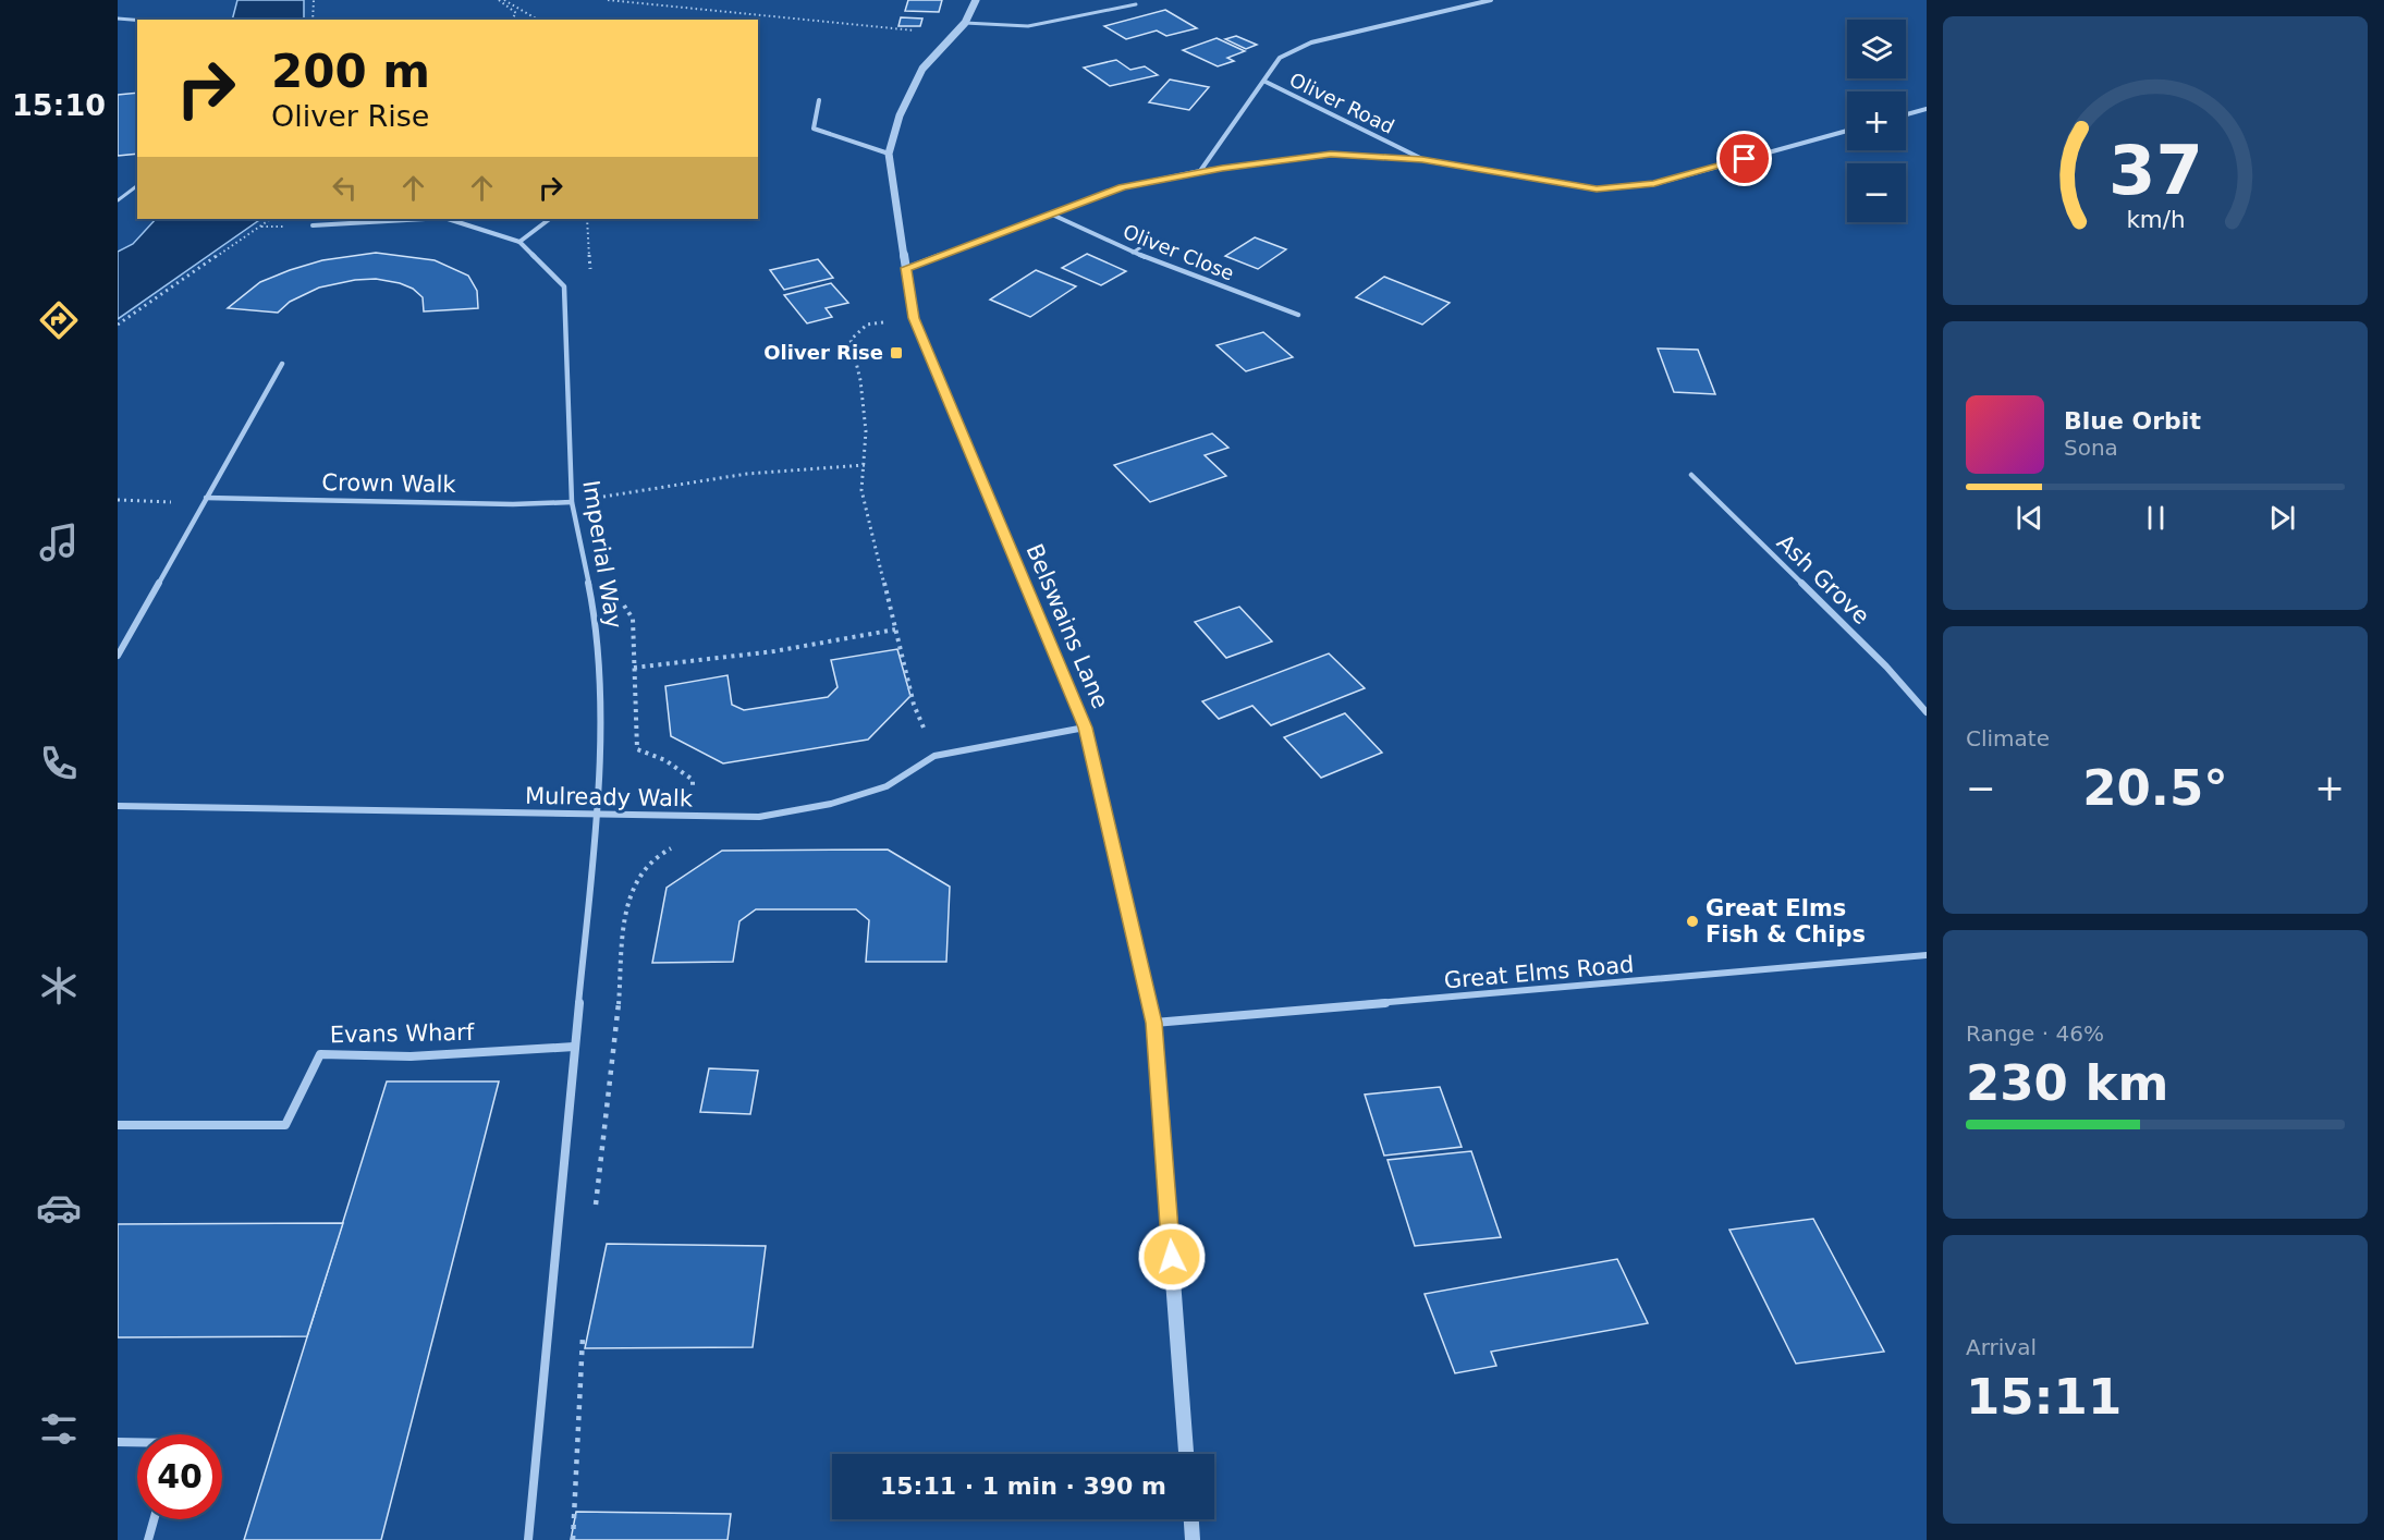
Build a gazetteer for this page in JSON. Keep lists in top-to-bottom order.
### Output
{
  "streets": {
    "street": [
      "Oliver Road",
      "Oliver Close",
      "Crown Walk",
      "Imperial Way",
      "Ash Grove",
      "Belswains Lane",
      "Mulready Walk",
      "Great Elms Road",
      "Evans Wharf"
    ]
  },
  "crossings": [
    ["Crown Walk", "Imperial Way"],
    ["Imperial Way", "Mulready Walk"],
    ["Belswains Lane", "Mulready Walk"],
    ["Belswains Lane", "Great Elms Road"]
  ],
  "places": {
    "transit": ["Oliver Rise"],
    "other": ["Great Elms Fish & Chips"]
  },
  "page": {
    "tabs": "15:10",
    "map_buttons": ["+", "−"],
    "turn": ["200 m", "Oliver Rise"],
    "song": ["Blue Orbit", "Sona"],
    "tile": [
      "Climate",
      ["Range · 46%", "230 km"],
      ["Arrival", "15:11"]
    ],
    "heat": ["−", "20.5°", "+"],
    "limit": "40",
    "trip": "15:11 · 1 min · 390 m",
    "gauge": ["37", "km/h"]
  }
}
